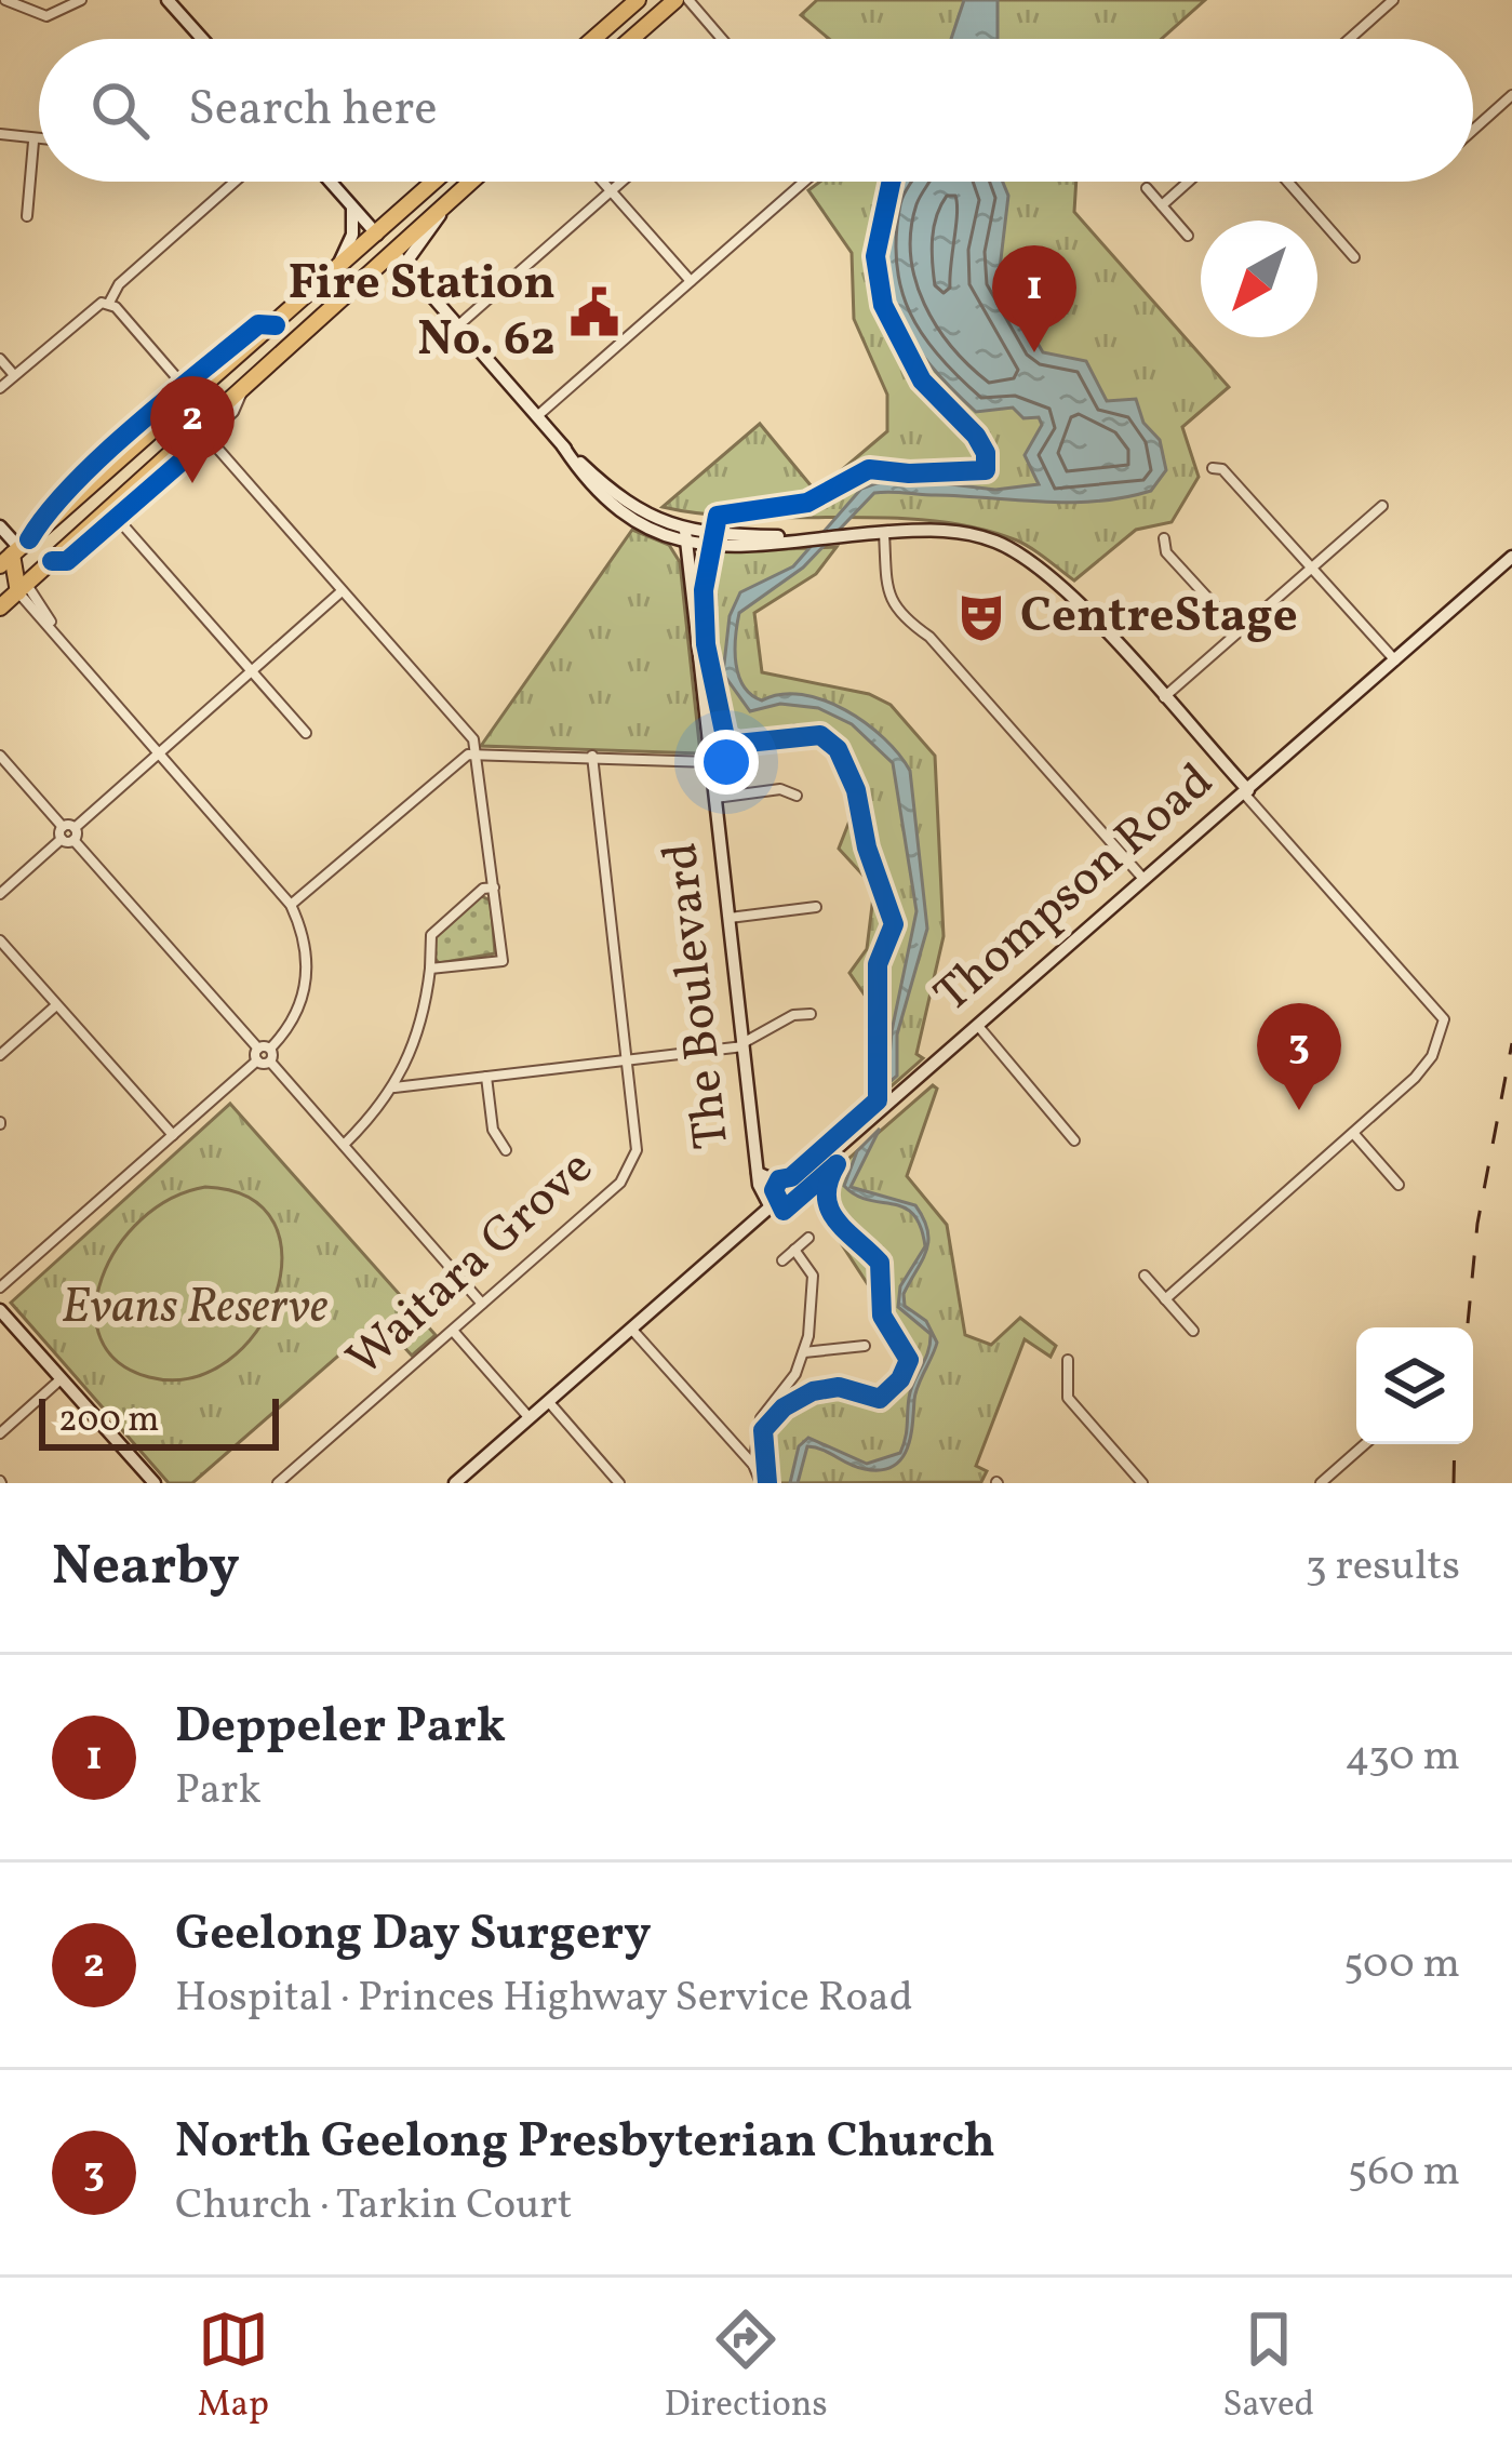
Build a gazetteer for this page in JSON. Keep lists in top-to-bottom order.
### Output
{
  "streets": {
    "main road": ["Thompson Road", "The Boulevard"],
    "street": ["Waitara Grove"]
  },
  "crossings": [
    ["Thompson Road", "The Boulevard"]
  ],
  "parks": ["Evans Reserve"],
  "places": {
    "public building": ["Fire Station No. 62"],
    "theatre": ["CentreStage"]
  },
  "scale_bar": "200 m",
  "north": "bottom left",
  "page": {
    "search": "Search here",
    "pins": ["1", "2", "3"],
    "scale": "200 m",
    "heading": ["Nearby", "3 results"],
    "list": [
      {
        "mark": "1",
        "name": "Deppeler Park",
        "note": "Park",
        "value": "430 m"
      },
      {
        "mark": "2",
        "name": "Geelong Day Surgery",
        "note": "Hospital · Princes Highway Service Road",
        "value": "500 m"
      },
      {
        "mark": "3",
        "name": "North Geelong Presbyterian Church",
        "note": "Church · Tarkin Court",
        "value": "560 m"
      }
    ],
    "nav": ["Map", "Directions", "Saved"]
  }
}
